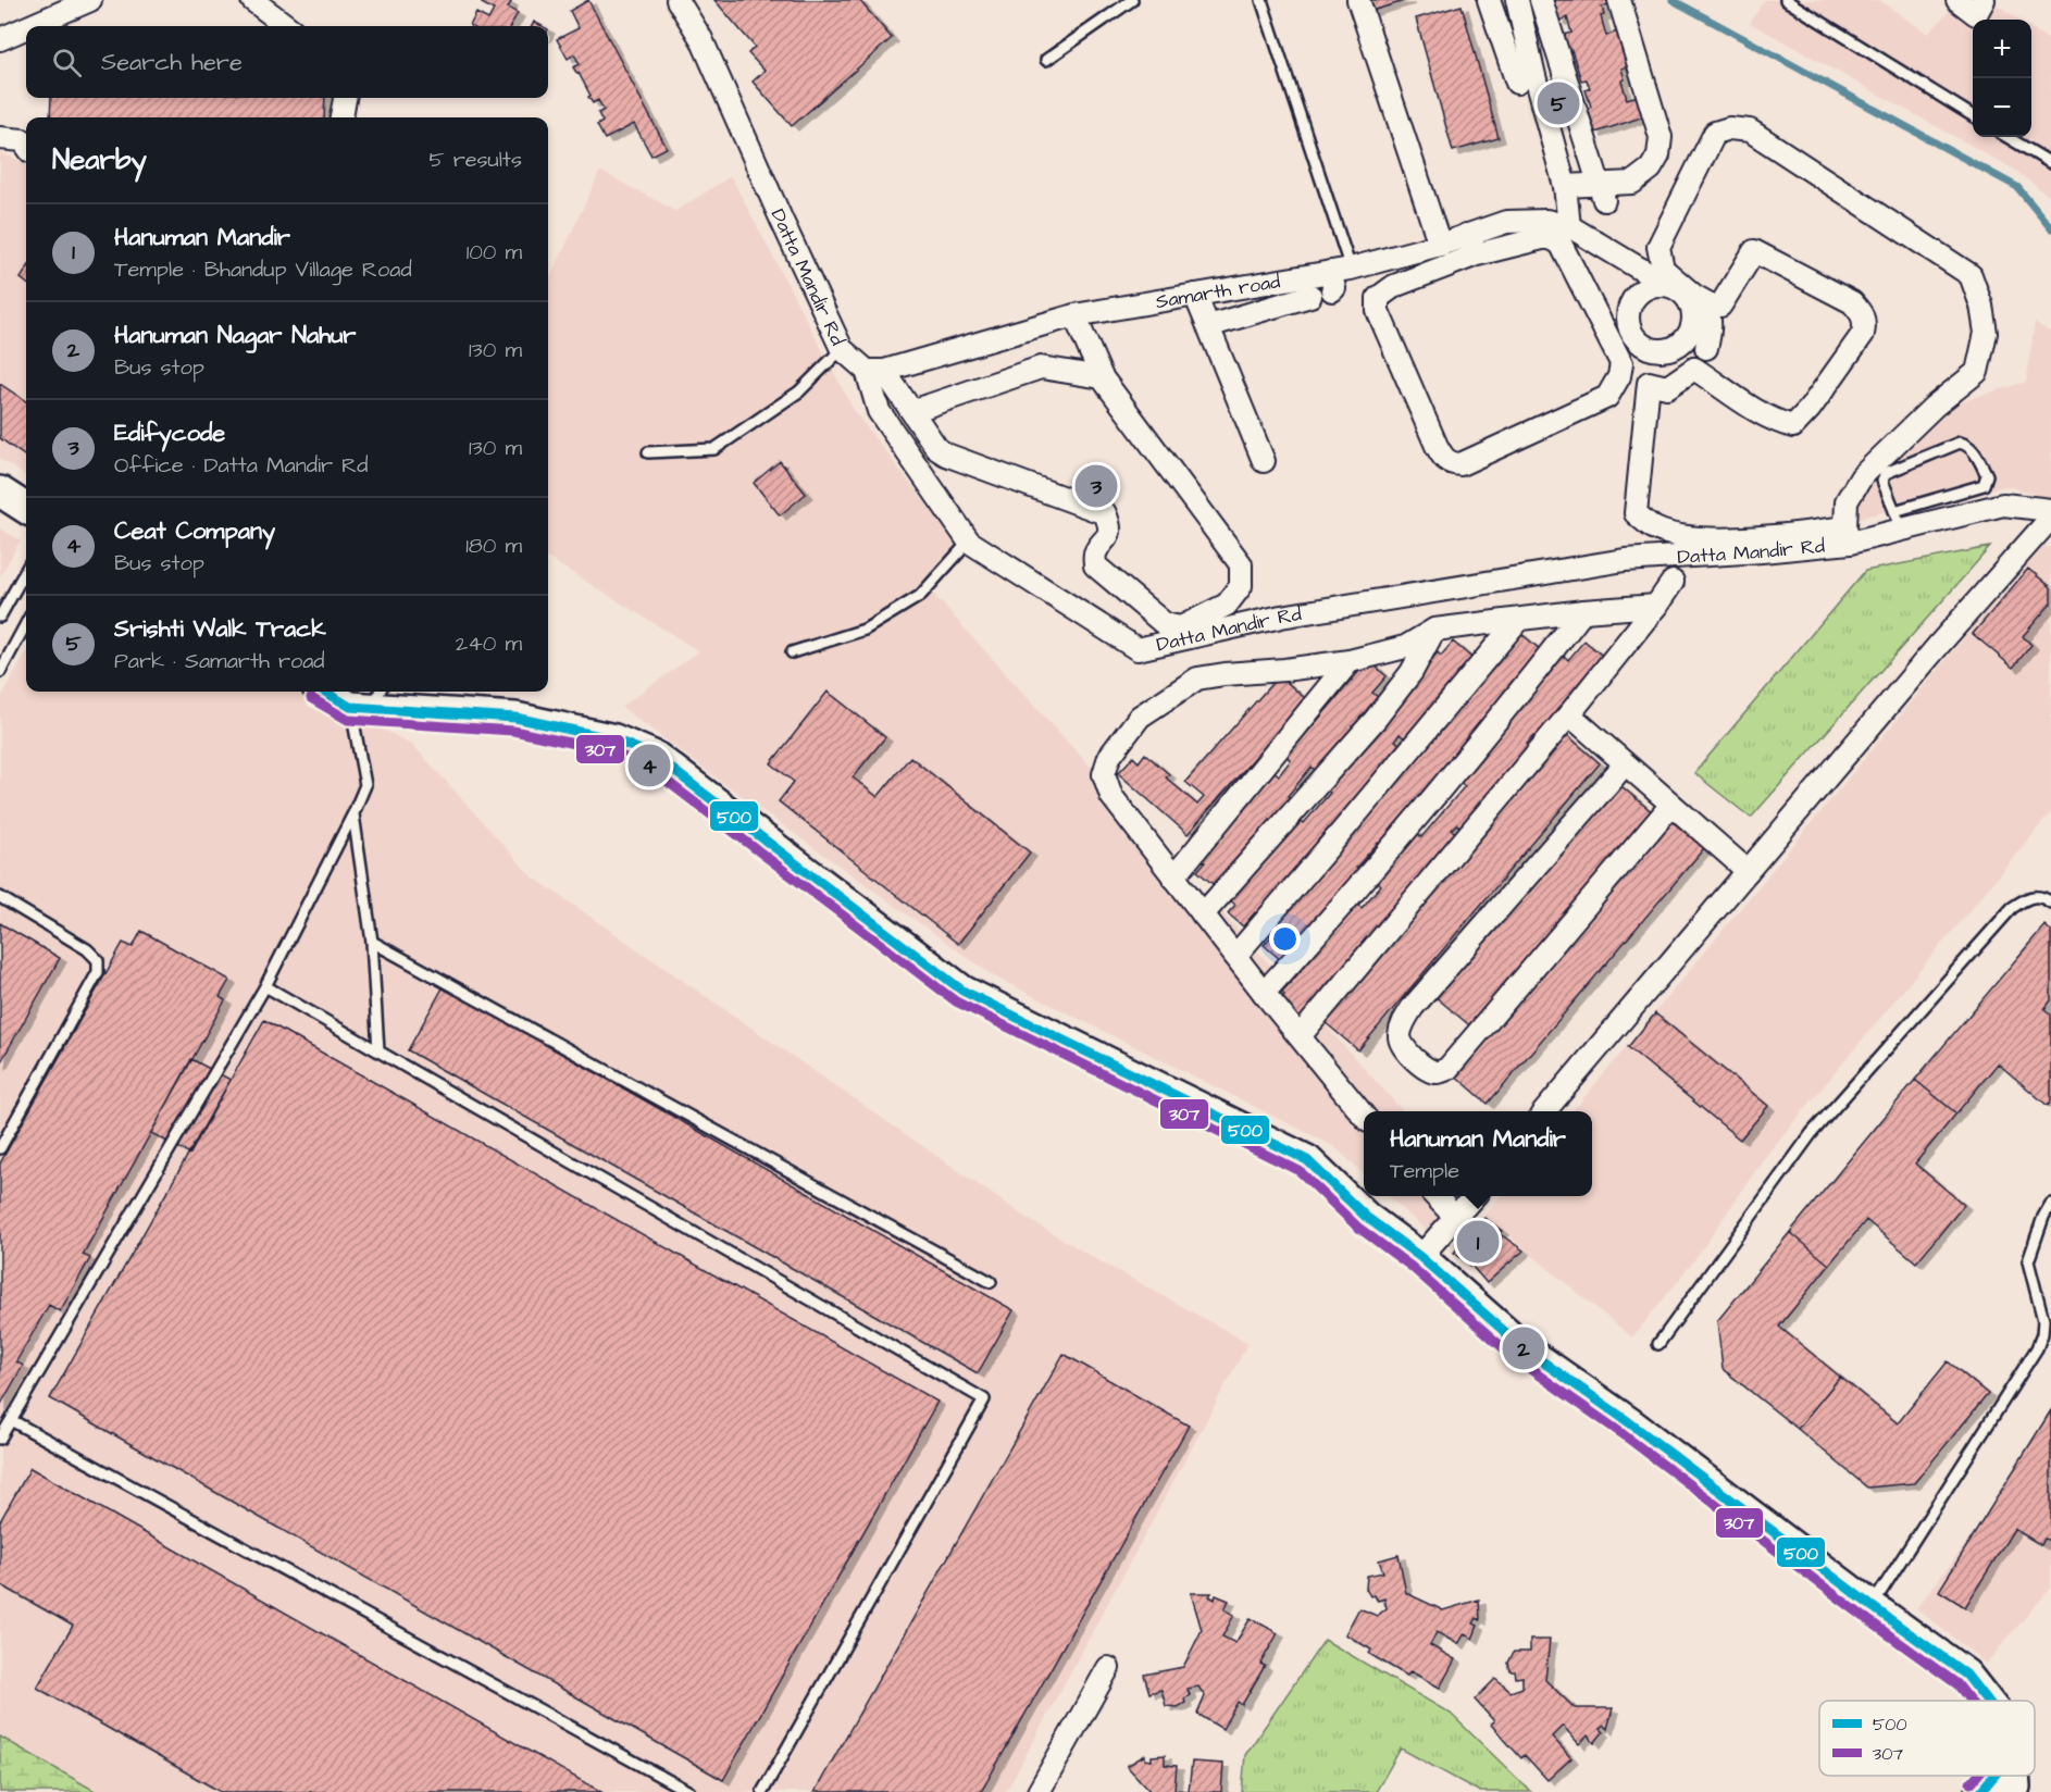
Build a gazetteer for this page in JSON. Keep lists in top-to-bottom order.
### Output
{
  "streets": {
    "street": ["Datta Mandir Rd", "Samarth road"]
  },
  "crossings": [
    ["Datta Mandir Rd", "Samarth road"]
  ],
  "lines": ["transit line 500", "transit line 307"],
  "legend": ["500", "307"],
  "page": {
    "map_buttons": ["+", "−"],
    "search": "Search here",
    "pins": [
      "5",
      "3",
      "4",
      "1",
      "2"
    ],
    "heading": ["Nearby", "5 results"],
    "list": [
      {
        "mark": "1",
        "name": "Hanuman Mandir",
        "note": "Temple · Bhandup Village Road",
        "value": "100 m"
      },
      {
        "mark": "2",
        "name": "Hanuman Nagar Nahur",
        "note": "Bus stop",
        "value": "130 m"
      },
      {
        "mark": "3",
        "name": "Edifycode",
        "note": "Office · Datta Mandir Rd",
        "value": "130 m"
      },
      {
        "mark": "4",
        "name": "Ceat Company",
        "note": "Bus stop",
        "value": "180 m"
      },
      {
        "mark": "5",
        "name": "Srishti Walk Track",
        "note": "Park · Samarth road",
        "value": "240 m"
      }
    ],
    "popup": ["Hanuman Mandir", "Temple"]
  }
}
